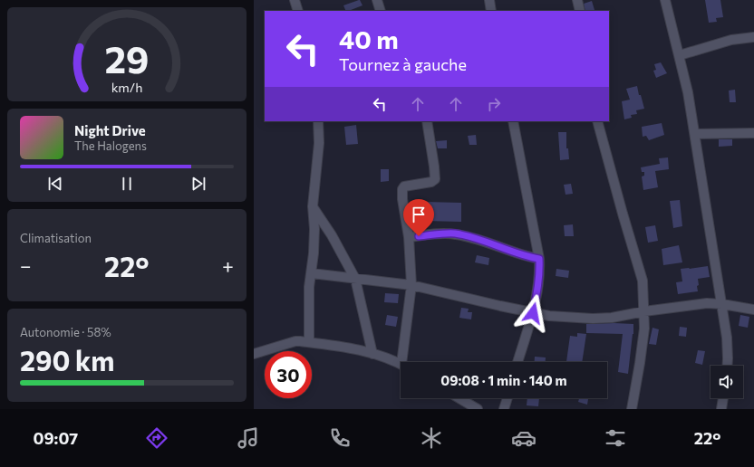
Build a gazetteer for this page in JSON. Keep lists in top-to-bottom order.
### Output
{
  "page": {
    "turn": ["40 m", "Tournez à gauche"],
    "song": ["Night Drive", "The Halogens"],
    "tile": [
      "Climatisation",
      ["Autonomie · 58%", "290 km"]
    ],
    "heat": ["−", "22°", "+"],
    "limit": "30",
    "trip": "09:08 · 1 min · 140 m",
    "tabs": ["09:07", "22°"],
    "gauge": ["29", "km/h"]
  }
}
